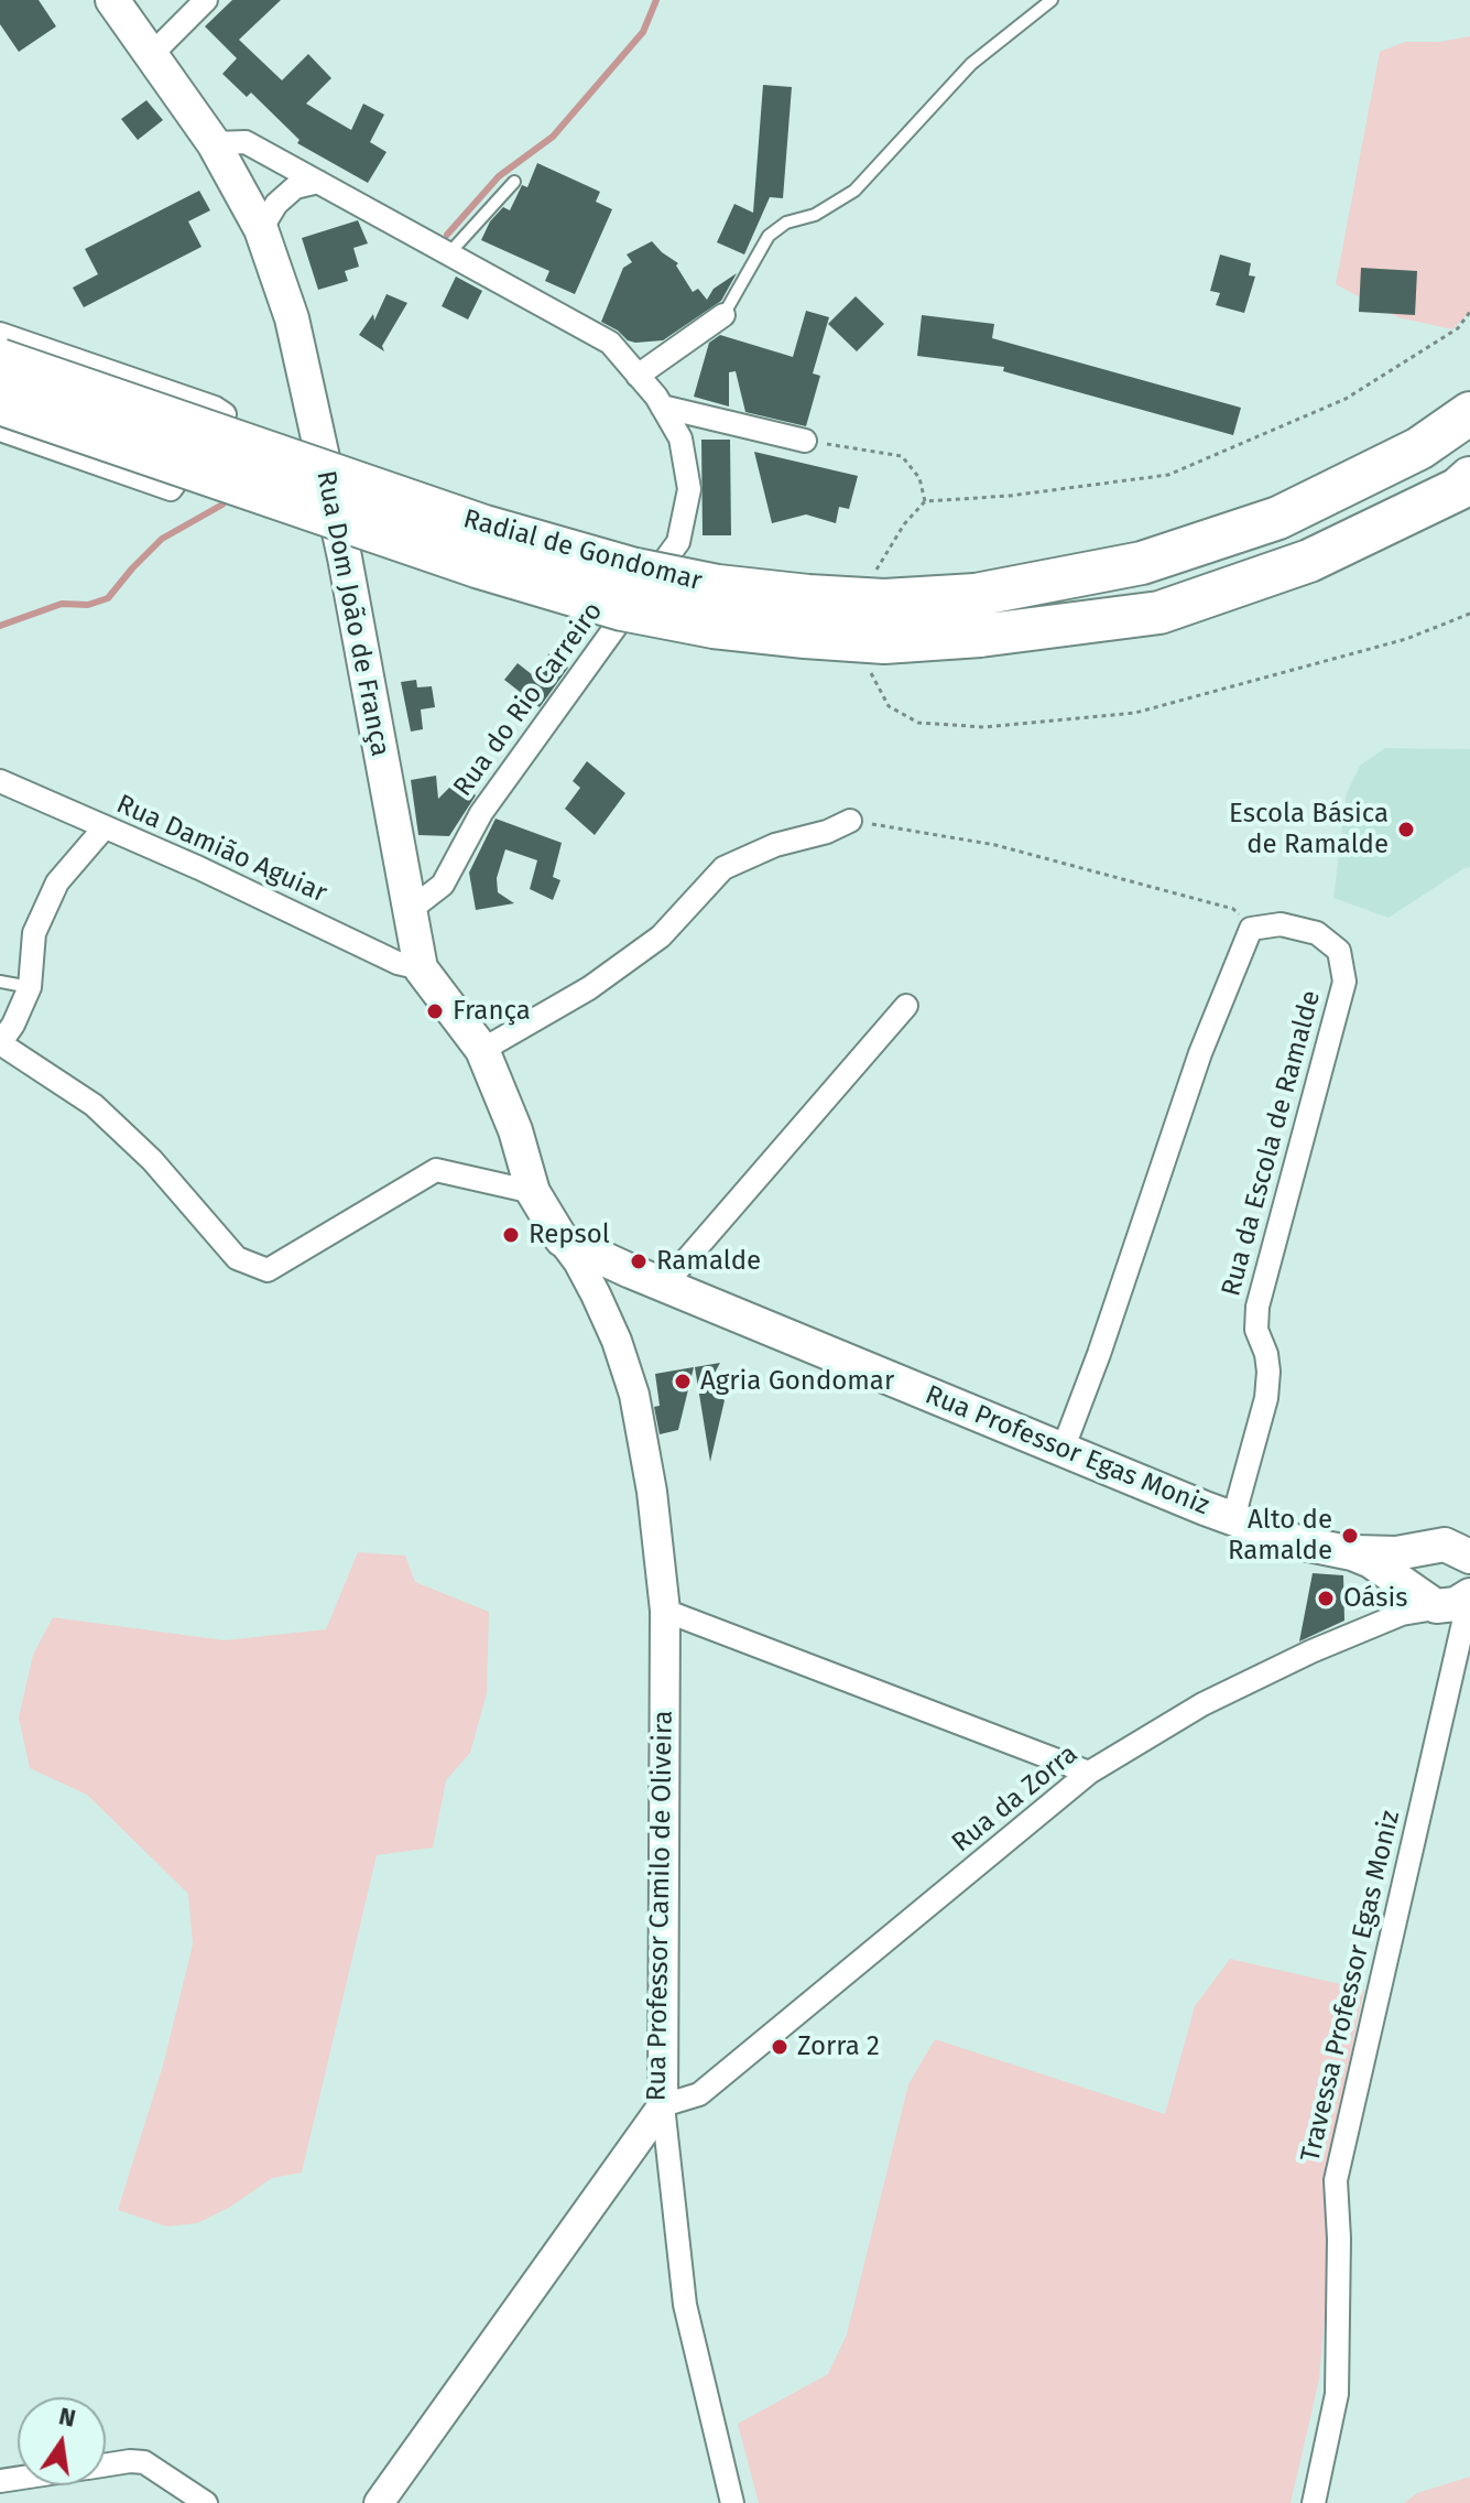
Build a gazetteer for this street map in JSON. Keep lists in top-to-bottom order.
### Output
{
  "streets": {
    "highway": ["Radial de Gondomar"],
    "main road": ["Rua Dom João de França", "Rua Professor Egas Moniz"],
    "street": [
      "Rua do Rio Carreiro",
      "Rua Damião Aguiar",
      "Rua da Escola de Ramalde",
      "Rua da Zorra",
      "Rua Professor Camilo de Oliveira",
      "Travessa Professor Egas Moniz"
    ]
  },
  "crossings": [
    ["Rua Dom João de França", "Rua do Rio Carreiro"],
    ["Rua Dom João de França", "Rua Damião Aguiar"],
    ["Rua Dom João de França", "Rua Professor Egas Moniz"],
    ["Rua Dom João de França", "Rua Professor Camilo de Oliveira"],
    ["Rua da Escola de Ramalde", "Rua Professor Egas Moniz"],
    ["Rua Professor Egas Moniz", "Rua da Zorra"],
    ["Rua Professor Egas Moniz", "Rua Professor Camilo de Oliveira"],
    ["Rua Professor Egas Moniz", "Travessa Professor Egas Moniz"],
    ["Rua da Zorra", "Rua Professor Camilo de Oliveira"],
    ["Rua da Zorra", "Travessa Professor Egas Moniz"]
  ],
  "places": [
    "Escola Básica de Ramalde",
    "França",
    "Repsol",
    "Ramalde",
    "Agria Gondomar",
    "Alto de Ramalde",
    "Oásis",
    "Zorra 2"
  ],
  "north": "top"
}
